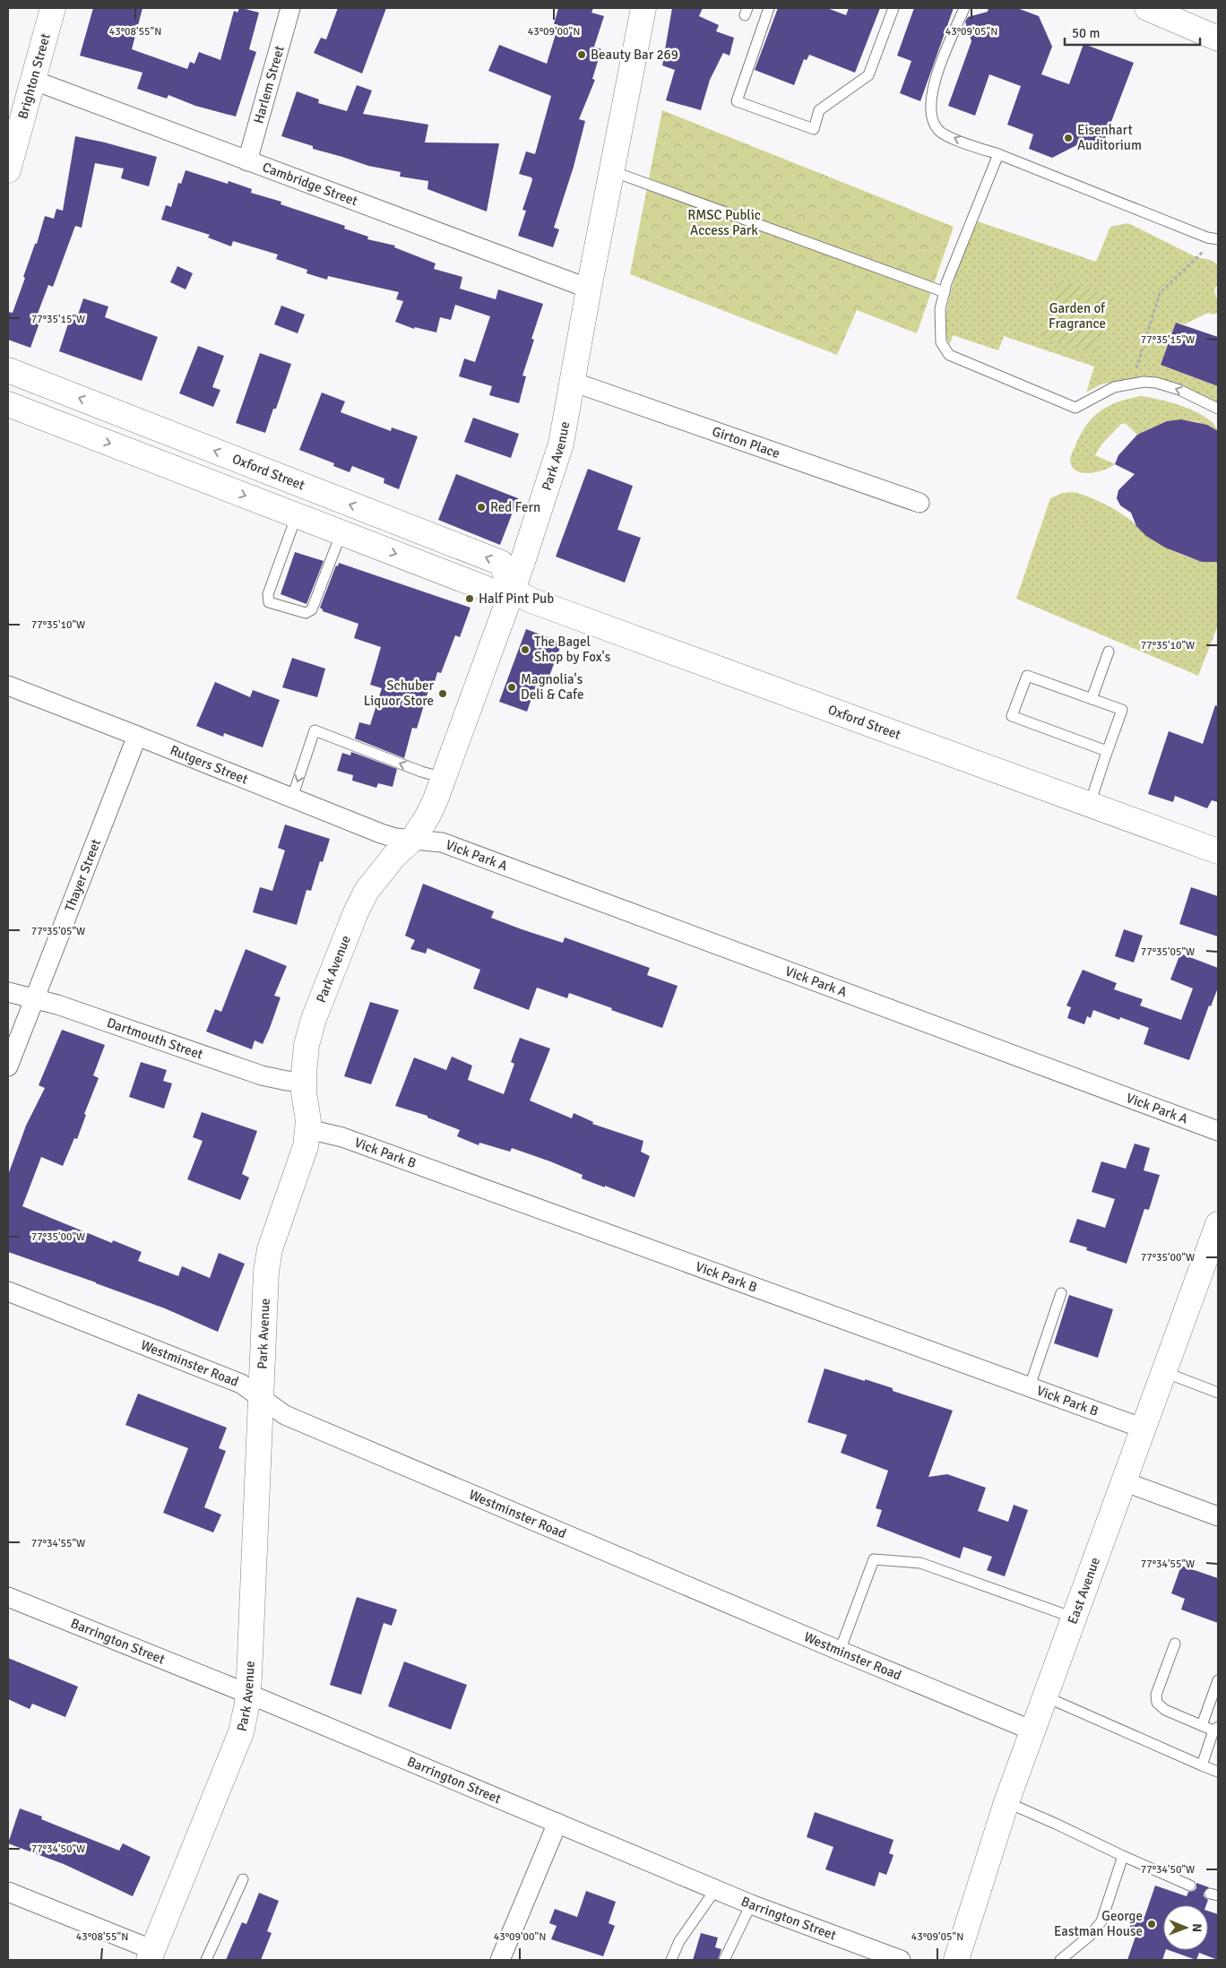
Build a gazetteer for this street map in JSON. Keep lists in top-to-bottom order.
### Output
{
  "streets": {
    "street": [
      "Brighton Street",
      "Harlem Street",
      "Cambridge Street",
      "Girton Place",
      "Park Avenue",
      "Oxford Street",
      "Rutgers Street",
      "Vick Park A",
      "Thayer Street",
      "Dartmouth Street",
      "Vick Park B",
      "Westminster Road",
      "East Avenue",
      "Barrington Street"
    ]
  },
  "crossings": [
    ["Brighton Street", "Cambridge Street"],
    ["Harlem Street", "Cambridge Street"],
    ["Cambridge Street", "Park Avenue"],
    ["Girton Place", "Park Avenue"],
    ["Park Avenue", "Oxford Street"],
    ["Park Avenue", "Rutgers Street"],
    ["Park Avenue", "Vick Park A"],
    ["Park Avenue", "Dartmouth Street"],
    ["Park Avenue", "Vick Park B"],
    ["Park Avenue", "Westminster Road"],
    ["Park Avenue", "Barrington Street"],
    ["Rutgers Street", "Vick Park A"],
    ["Rutgers Street", "Thayer Street"],
    ["Thayer Street", "Dartmouth Street"],
    ["Vick Park B", "East Avenue"],
    ["Westminster Road", "East Avenue"]
  ],
  "parks": ["RMSC Public Access Park", "Garden of Fragrance"],
  "places": [
    "Beauty Bar 269",
    "Eisenhart Auditorium",
    "Red Fern",
    "Half Pint Pub",
    "The Bagel Shop by Fox's",
    "Magnolia's Deli & Cafe",
    "Schuber Liquor Store",
    "George Eastman House"
  ],
  "scale_bar": "50 m",
  "north": "right",
  "coordinates": [
    "43°08'55\"N",
    "43°09'00\"N",
    "43°09'05\"N",
    "77°35'15\"W",
    "77°35'10\"W",
    "77°35'05\"W",
    "77°35'00\"W",
    "77°34'55\"W",
    "77°34'50\"W"
  ]
}
